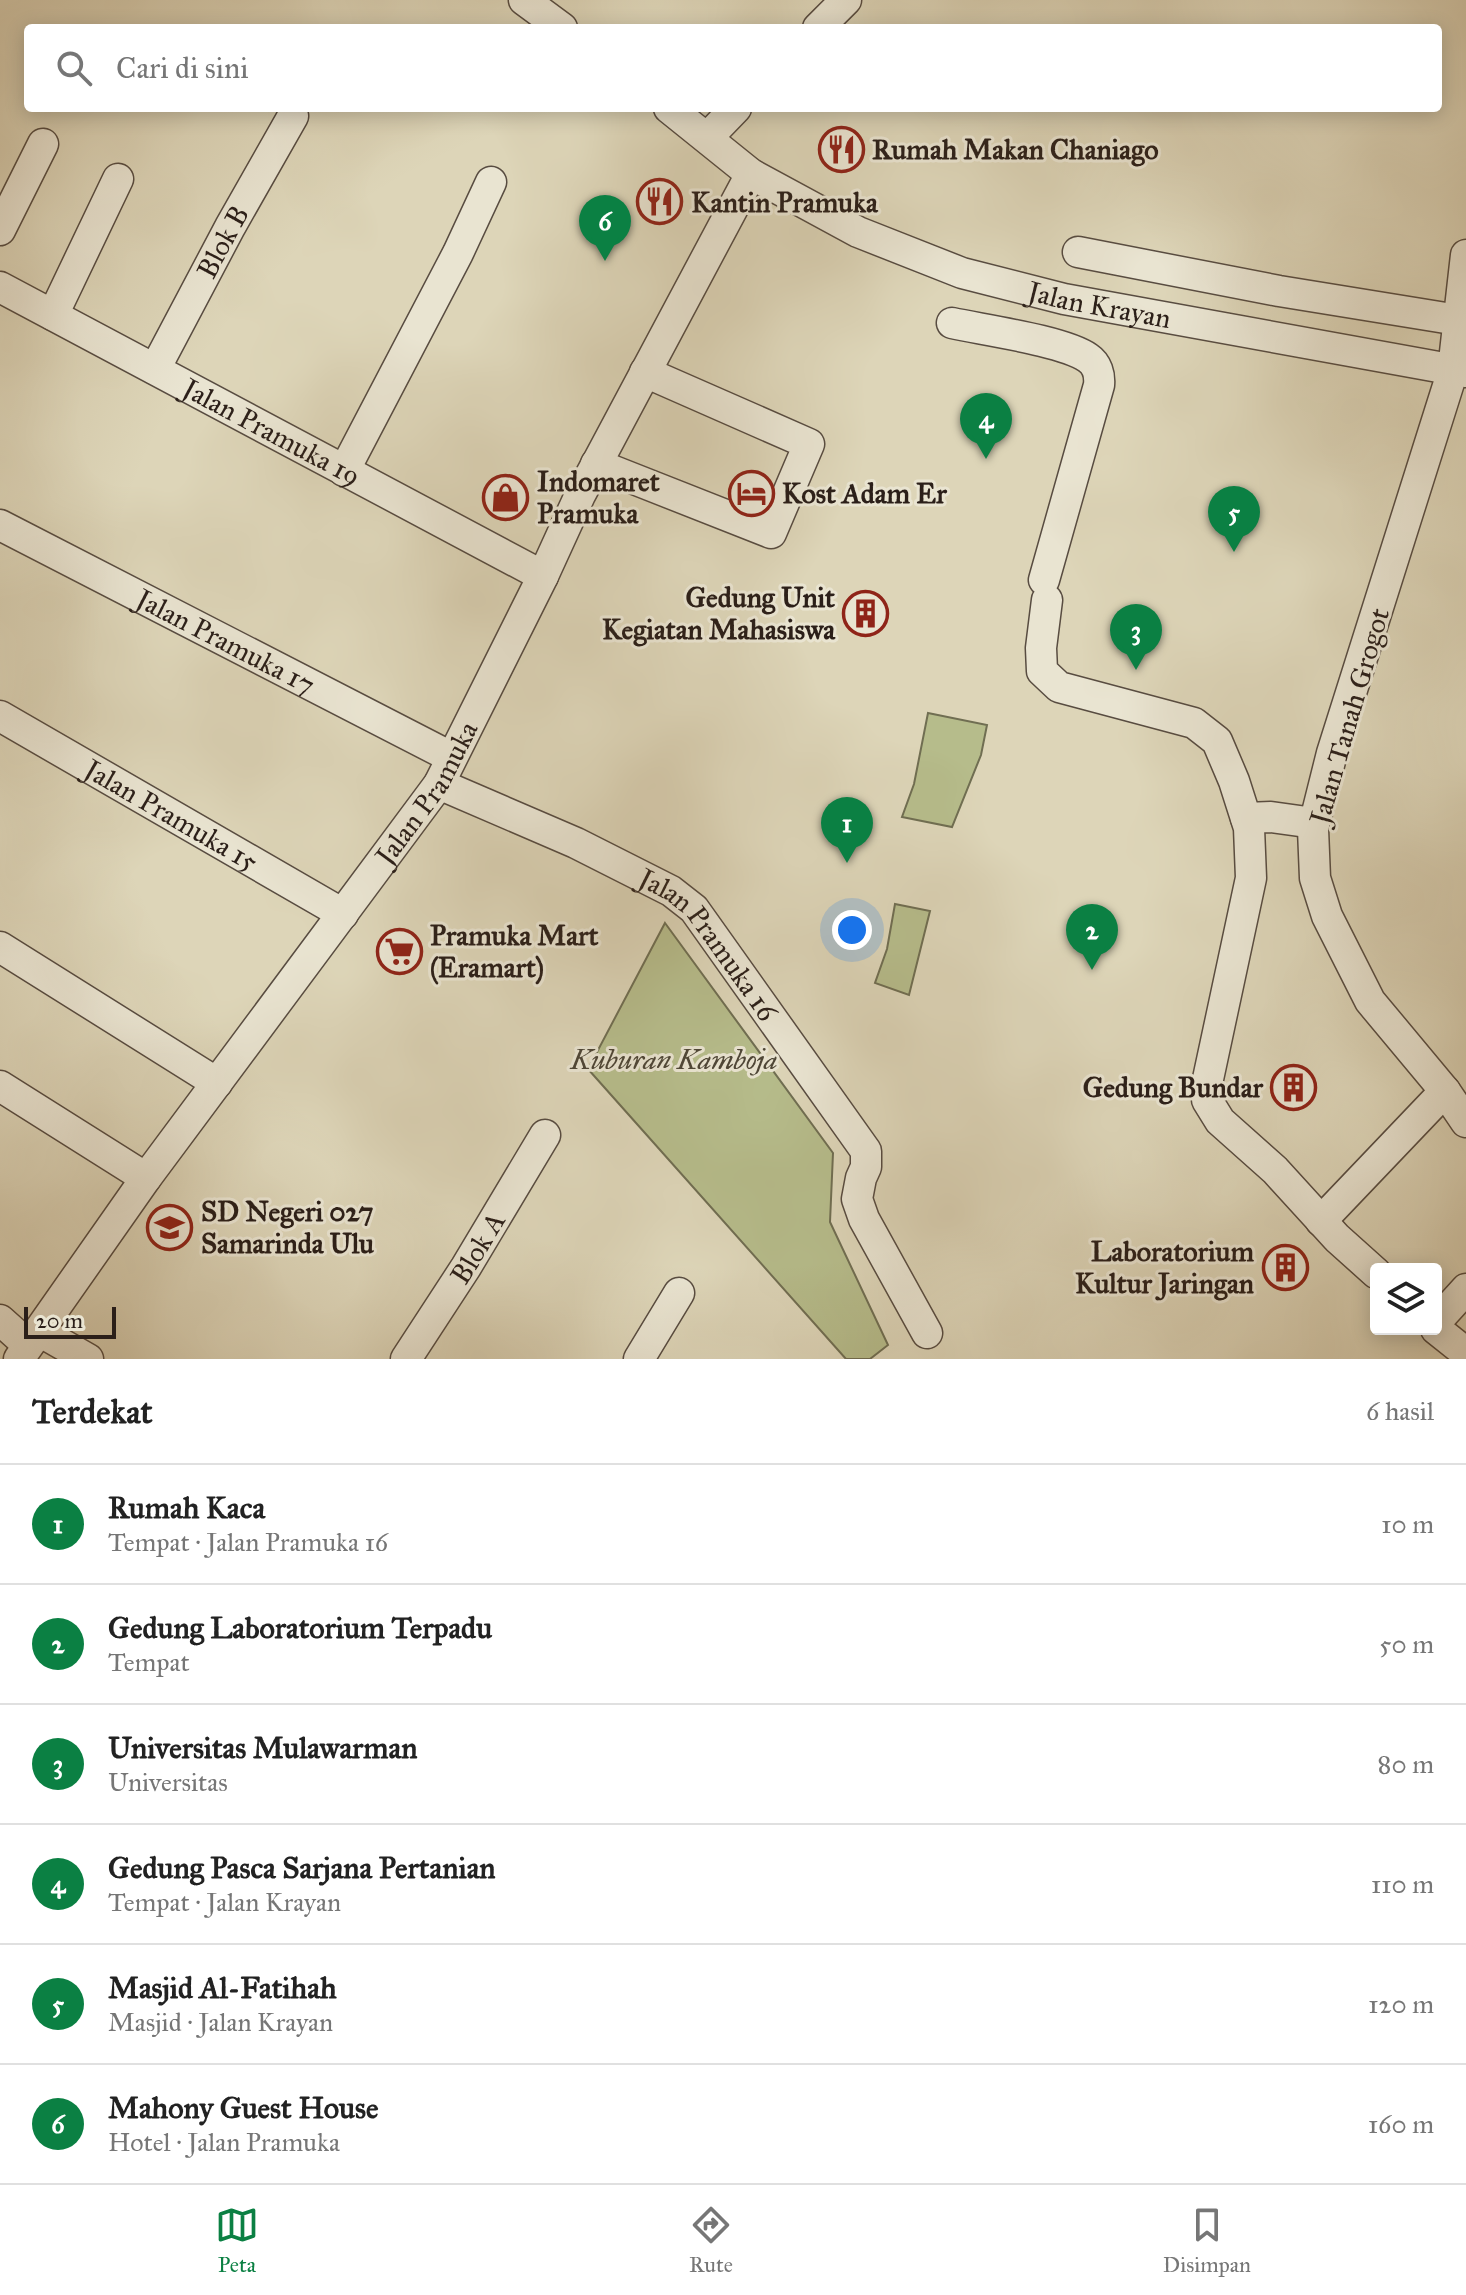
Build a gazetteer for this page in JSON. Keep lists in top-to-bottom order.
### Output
{
  "streets": {
    "street": [
      "Blok B",
      "Jalan Krayan",
      "Jalan Pramuka 19",
      "Jalan Pramuka 17",
      "Jalan Tanah Grogot",
      "Jalan Pramuka",
      "Jalan Pramuka 15",
      "Jalan Pramuka 16",
      "Blok A"
    ]
  },
  "crossings": [
    ["Blok B", "Jalan Pramuka 19"],
    ["Jalan Krayan", "Jalan Tanah Grogot"],
    ["Jalan Krayan", "Jalan Pramuka"],
    ["Jalan Pramuka 19", "Jalan Pramuka"],
    ["Jalan Pramuka 17", "Jalan Pramuka"],
    ["Jalan Pramuka 17", "Jalan Pramuka 16"],
    ["Jalan Pramuka", "Jalan Pramuka 15"],
    ["Jalan Pramuka", "Jalan Pramuka 16"]
  ],
  "parks": ["Kuburan Kamboja"],
  "places": {
    "restaurant": ["Rumah Makan Chaniago", "Kantin Pramuka"],
    "hotel": ["Kost Adam Er"],
    "shop": ["Indomaret Pramuka"],
    "building": ["Gedung Unit Kegiatan Mahasiswa", "Gedung Bundar", "Laboratorium Kultur Jaringan"],
    "supermarket": ["Pramuka Mart (Eramart)"],
    "school or university": ["SD Negeri 027 Samarinda Ulu"]
  },
  "scale_bar": "20 m",
  "page": {
    "search": "Cari di sini",
    "pins": [
      "6",
      "4",
      "5",
      "3",
      "1",
      "2"
    ],
    "scale": "20 m",
    "heading": ["Terdekat", "6 hasil"],
    "list": [
      {
        "mark": "1",
        "name": "Rumah Kaca",
        "note": "Tempat · Jalan Pramuka 16",
        "value": "10 m"
      },
      {
        "mark": "2",
        "name": "Gedung Laboratorium Terpadu",
        "note": "Tempat",
        "value": "50 m"
      },
      {
        "mark": "3",
        "name": "Universitas Mulawarman",
        "note": "Universitas",
        "value": "80 m"
      },
      {
        "mark": "4",
        "name": "Gedung Pasca Sarjana Pertanian",
        "note": "Tempat · Jalan Krayan",
        "value": "110 m"
      },
      {
        "mark": "5",
        "name": "Masjid Al-Fatihah",
        "note": "Masjid · Jalan Krayan",
        "value": "120 m"
      },
      {
        "mark": "6",
        "name": "Mahony Guest House",
        "note": "Hotel · Jalan Pramuka",
        "value": "160 m"
      }
    ],
    "nav": ["Peta", "Rute", "Disimpan"]
  }
}
